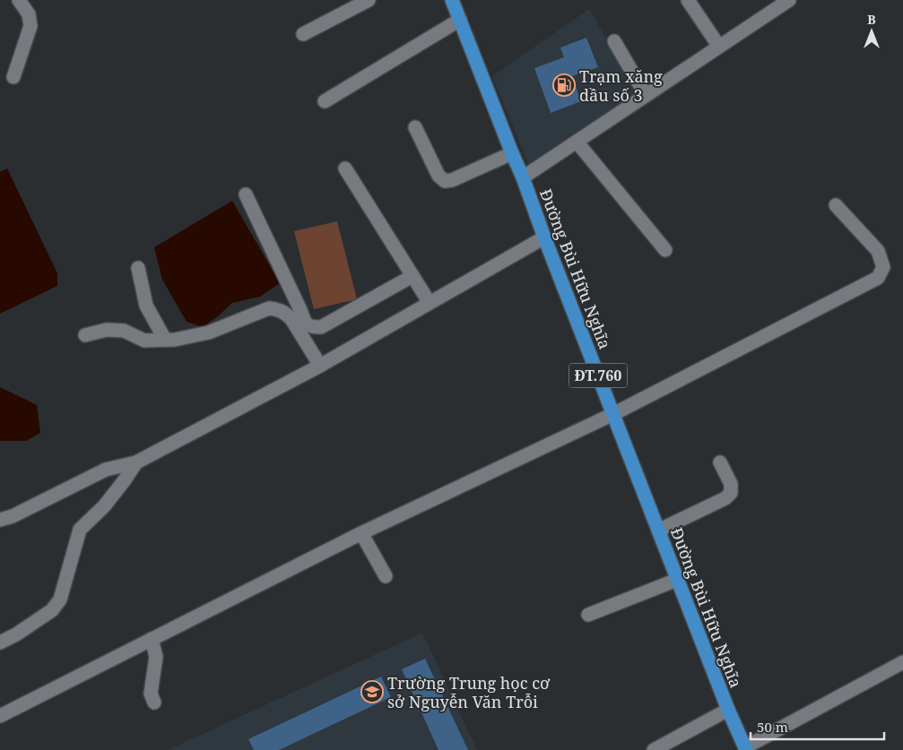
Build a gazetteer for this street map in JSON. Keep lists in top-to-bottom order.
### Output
{
  "streets": {
    "main road": ["Đường Bùi Hữu Nghĩa", "ĐT.760"]
  },
  "places": {
    "fuel station": ["Trạm xăng dầu số 3"],
    "school or university": ["Trường Trung học cơ sở Nguyễn Văn Trỗi"]
  },
  "scale_bar": "50 m",
  "north": "top"
}
